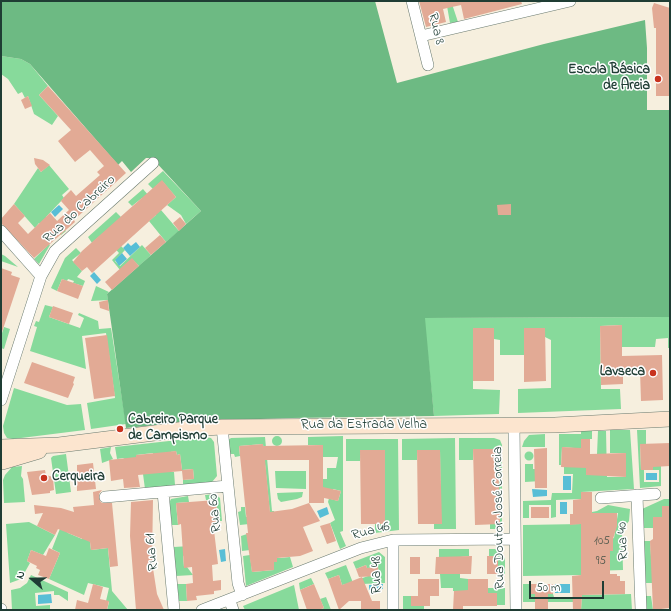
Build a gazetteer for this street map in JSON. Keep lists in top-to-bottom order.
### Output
{
  "streets": {
    "street": [
      "Rua 8",
      "Rua do Cabreiro",
      "Rua da Estrada Velha",
      "Rua 60",
      "Rua Doutor José Correia",
      "Rua 46",
      "Rua 40",
      "Rua 61",
      "Rua 48"
    ]
  },
  "crossings": [
    ["Rua da Estrada Velha", "Rua 60"],
    ["Rua da Estrada Velha", "Rua Doutor José Correia"],
    ["Rua 60", "Rua 46"],
    ["Rua Doutor José Correia", "Rua 46"],
    ["Rua 46", "Rua 48"]
  ],
  "places": [
    "Escola Básica de Areia",
    "Lavseca",
    "Cabreiro Parque de Campismo",
    "Cerqueira"
  ],
  "house_numbers": ["105", "95"],
  "scale_bar": "50 m",
  "north": "left"
}
